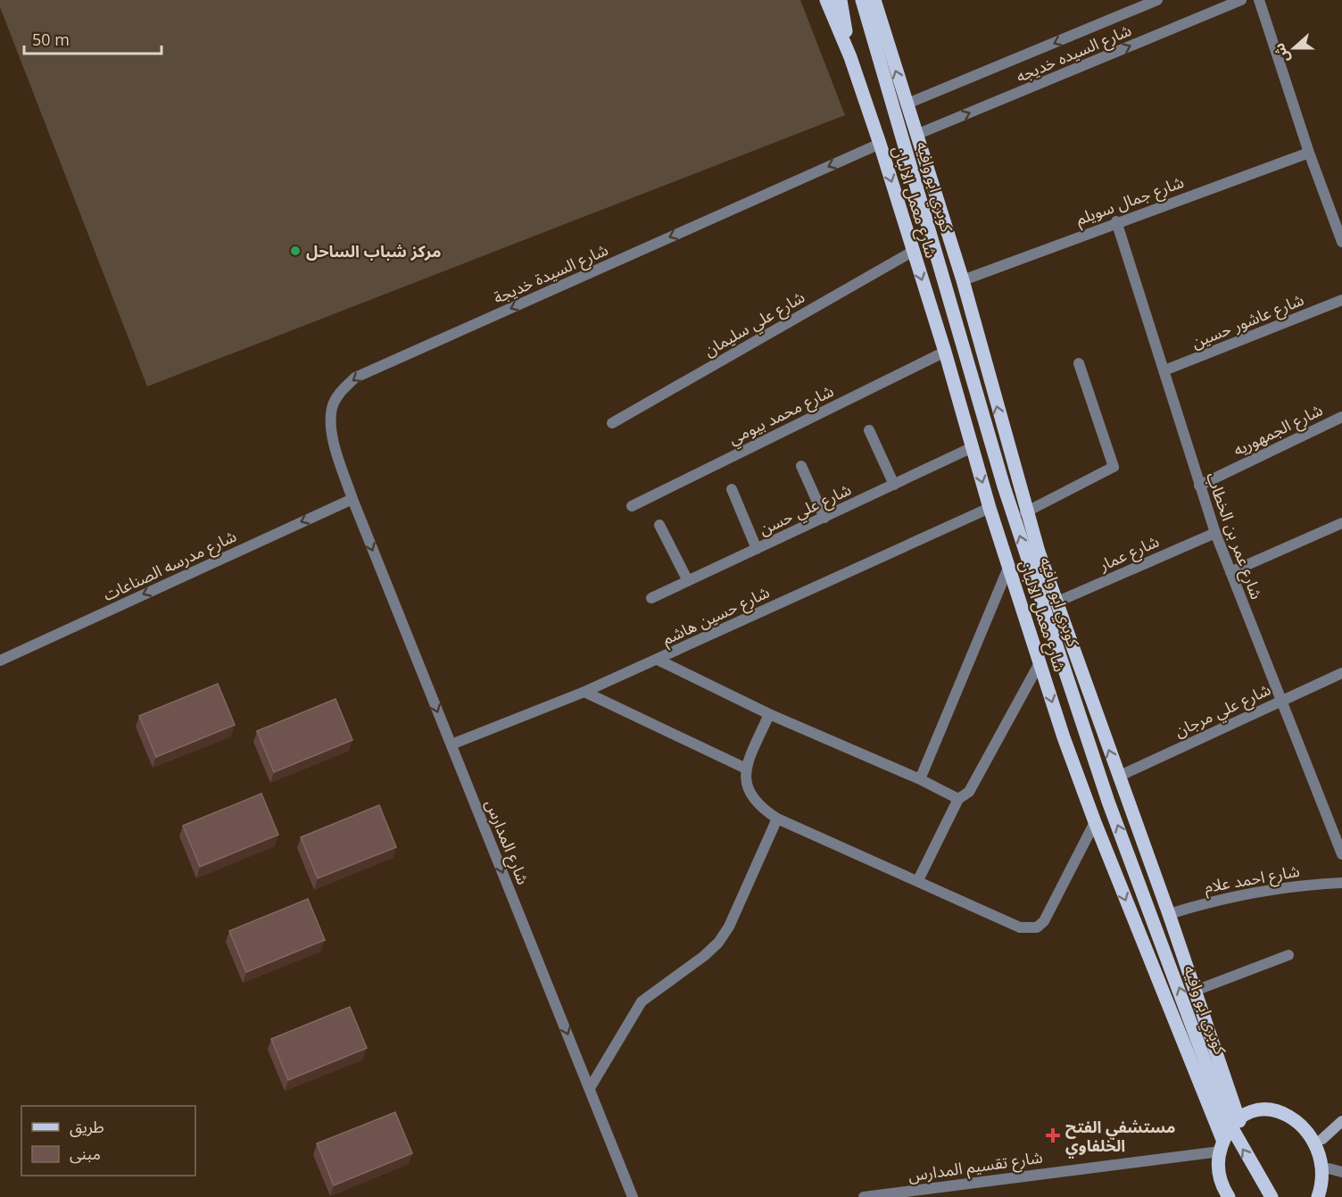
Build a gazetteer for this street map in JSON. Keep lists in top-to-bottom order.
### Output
{
  "streets": {
    "main road": ["كوبري ابو وافيه", "شارع معمل الالبان"],
    "street": [
      "شارع السيده خديجه",
      "شارع جمال سويلم",
      "شارع السيدة خديجة",
      "شارع عاشور حسين",
      "شارع علي سليمان",
      "شارع محمد بيومي",
      "شارع الجمهوريه",
      "شارع علي حسن",
      "شارع عمر بن الخطاب",
      "شارع عمار",
      "شارع مدرسه الصناعات",
      "شارع حسين هاشم",
      "شارع علي مرجان",
      "شارع المدارس",
      "شارع احمد علام",
      "شارع تقسيم المدارس"
    ]
  },
  "crossings": [
    ["شارع السيده خديجه", "شارع معمل الالبان"],
    ["شارع جمال سويلم", "شارع معمل الالبان"],
    ["شارع جمال سويلم", "شارع عمر بن الخطاب"],
    ["شارع معمل الالبان", "شارع السيدة خديجة"],
    ["شارع معمل الالبان", "شارع علي سليمان"],
    ["شارع معمل الالبان", "شارع محمد بيومي"],
    ["شارع معمل الالبان", "شارع علي حسن"],
    ["شارع معمل الالبان", "شارع عمار"],
    ["شارع معمل الالبان", "شارع حسين هاشم"],
    ["شارع معمل الالبان", "شارع علي مرجان"],
    ["شارع معمل الالبان", "شارع احمد علام"],
    ["شارع معمل الالبان", "شارع تقسيم المدارس"],
    ["شارع السيدة خديجة", "شارع مدرسه الصناعات"],
    ["شارع السيدة خديجة", "شارع المدارس"],
    ["شارع عاشور حسين", "شارع عمر بن الخطاب"],
    ["شارع الجمهوريه", "شارع عمر بن الخطاب"],
    ["شارع عمر بن الخطاب", "شارع عمار"],
    ["شارع عمر بن الخطاب", "شارع علي مرجان"],
    ["شارع مدرسه الصناعات", "شارع المدارس"],
    ["شارع حسين هاشم", "شارع المدارس"]
  ],
  "one_way": [
    "كوبري ابو وافيه",
    "شارع السيدة خديجة",
    "شارع مدرسه الصناعات",
    "شارع المدارس"
  ],
  "places": {
    "other": ["مركز شباب الساحل"],
    "health": ["مستشفي الفتح الخلفاوي"]
  },
  "legend": ["طريق", "مبنى"],
  "scale_bar": "50 m",
  "north": "left"
}
